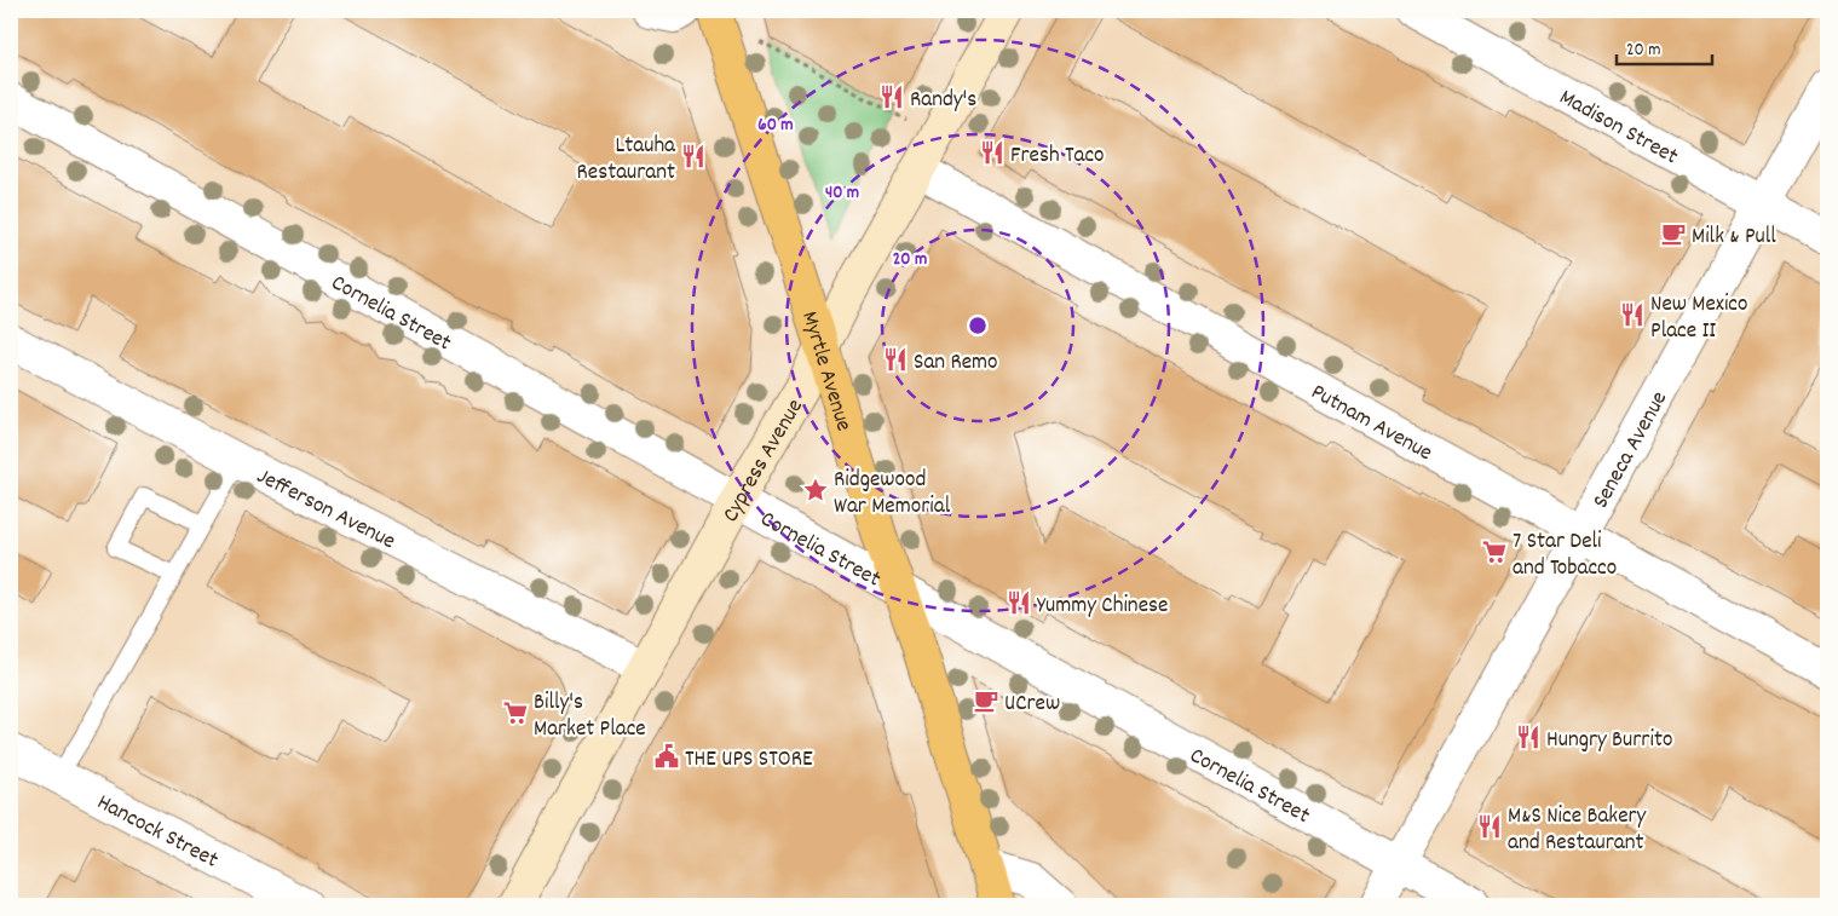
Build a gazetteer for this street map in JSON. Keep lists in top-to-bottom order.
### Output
{
  "streets": {
    "main road": ["Myrtle Avenue", "Cypress Avenue"],
    "street": [
      "Madison Street",
      "Cornelia Street",
      "Putnam Avenue",
      "Seneca Avenue",
      "Jefferson Avenue",
      "Hancock Street"
    ]
  },
  "crossings": [
    ["Madison Street", "Seneca Avenue"],
    ["Cornelia Street", "Myrtle Avenue"],
    ["Cornelia Street", "Seneca Avenue"],
    ["Cornelia Street", "Cypress Avenue"],
    ["Myrtle Avenue", "Cypress Avenue"],
    ["Putnam Avenue", "Seneca Avenue"],
    ["Putnam Avenue", "Cypress Avenue"],
    ["Cypress Avenue", "Jefferson Avenue"]
  ],
  "places": {
    "restaurant": [
      "Randy's",
      "Fresh Taco",
      "Ltauha Restaurant",
      "New Mexico Place II",
      "San Remo",
      "Yummy Chinese",
      "Hungry Burrito",
      "M&S Nice Bakery and Restaurant"
    ],
    "cafe": ["Milk & Pull", "UCrew"],
    "place": ["Ridgewood War Memorial"],
    "supermarket": ["7 Star Deli and Tobacco", "Billy's Market Place"],
    "public building": ["THE UPS STORE"]
  },
  "scale_bar": "20 m",
  "rings": ["60 m", "40 m", "20 m"]
}
